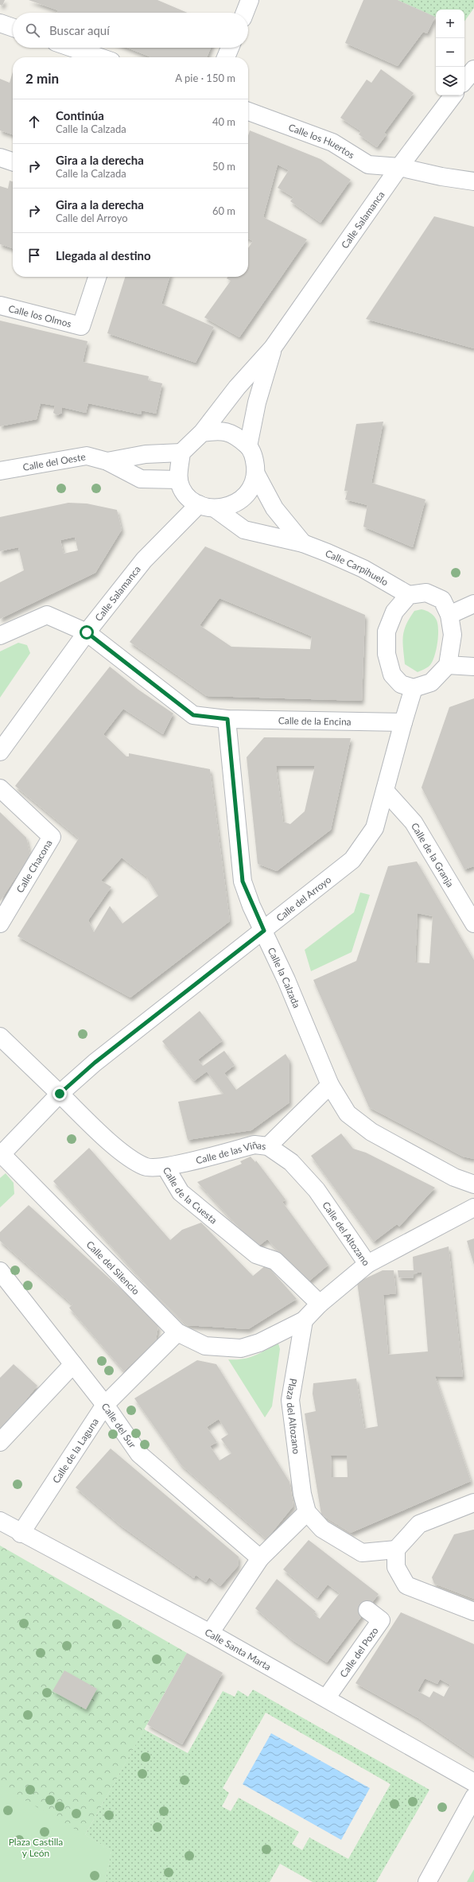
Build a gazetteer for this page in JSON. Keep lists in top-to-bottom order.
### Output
{
  "streets": {
    "street": [
      "Calle los Huertos",
      "Calle Salamanca",
      "Calle los Olmos",
      "Calle del Oeste",
      "Calle Carpihuelo",
      "Calle de la Encina",
      "Calle de la Granja",
      "Calle Chacona",
      "Calle del Arroyo",
      "Calle la Calzada",
      "Calle de las Viñas",
      "Calle de la Cuesta",
      "Calle del Altozano",
      "Calle del Silencio",
      "Plaza del Altozano",
      "Calle del Sur",
      "Calle de la Laguna",
      "Calle Santa Marta",
      "Calle del Pozo"
    ]
  },
  "crossings": [
    ["Calle los Huertos", "Calle Salamanca"],
    ["Calle Salamanca", "Calle del Oeste"],
    ["Calle Salamanca", "Calle Carpihuelo"],
    ["Calle del Oeste", "Calle Carpihuelo"],
    ["Calle Carpihuelo", "Calle del Arroyo"],
    ["Calle de la Encina", "Calle del Arroyo"],
    ["Calle de la Encina", "Calle la Calzada"],
    ["Calle de la Granja", "Calle del Arroyo"],
    ["Calle del Arroyo", "Calle la Calzada"],
    ["Calle del Arroyo", "Calle de la Cuesta"],
    ["Calle del Arroyo", "Calle del Silencio"],
    ["Calle la Calzada", "Calle de las Viñas"],
    ["Calle de las Viñas", "Calle de la Cuesta"],
    ["Calle de las Viñas", "Calle del Altozano"],
    ["Calle del Silencio", "Plaza del Altozano"],
    ["Calle del Silencio", "Calle de la Laguna"],
    ["Calle del Sur", "Calle de la Laguna"],
    ["Calle de la Laguna", "Calle Santa Marta"],
    ["Calle Santa Marta", "Calle del Pozo"]
  ],
  "parks": ["Plaza Castilla y León"],
  "page": {
    "map_buttons": ["+", "−"],
    "search": "Buscar aquí",
    "heading": ["2 min", "A pie · 150 m"],
    "list": [
      ["Continúa", "Calle la Calzada", "40 m"],
      ["Gira a la derecha", "Calle la Calzada", "50 m"],
      ["Gira a la derecha", "Calle del Arroyo", "60 m"],
      "Llegada al destino"
    ]
  }
}
